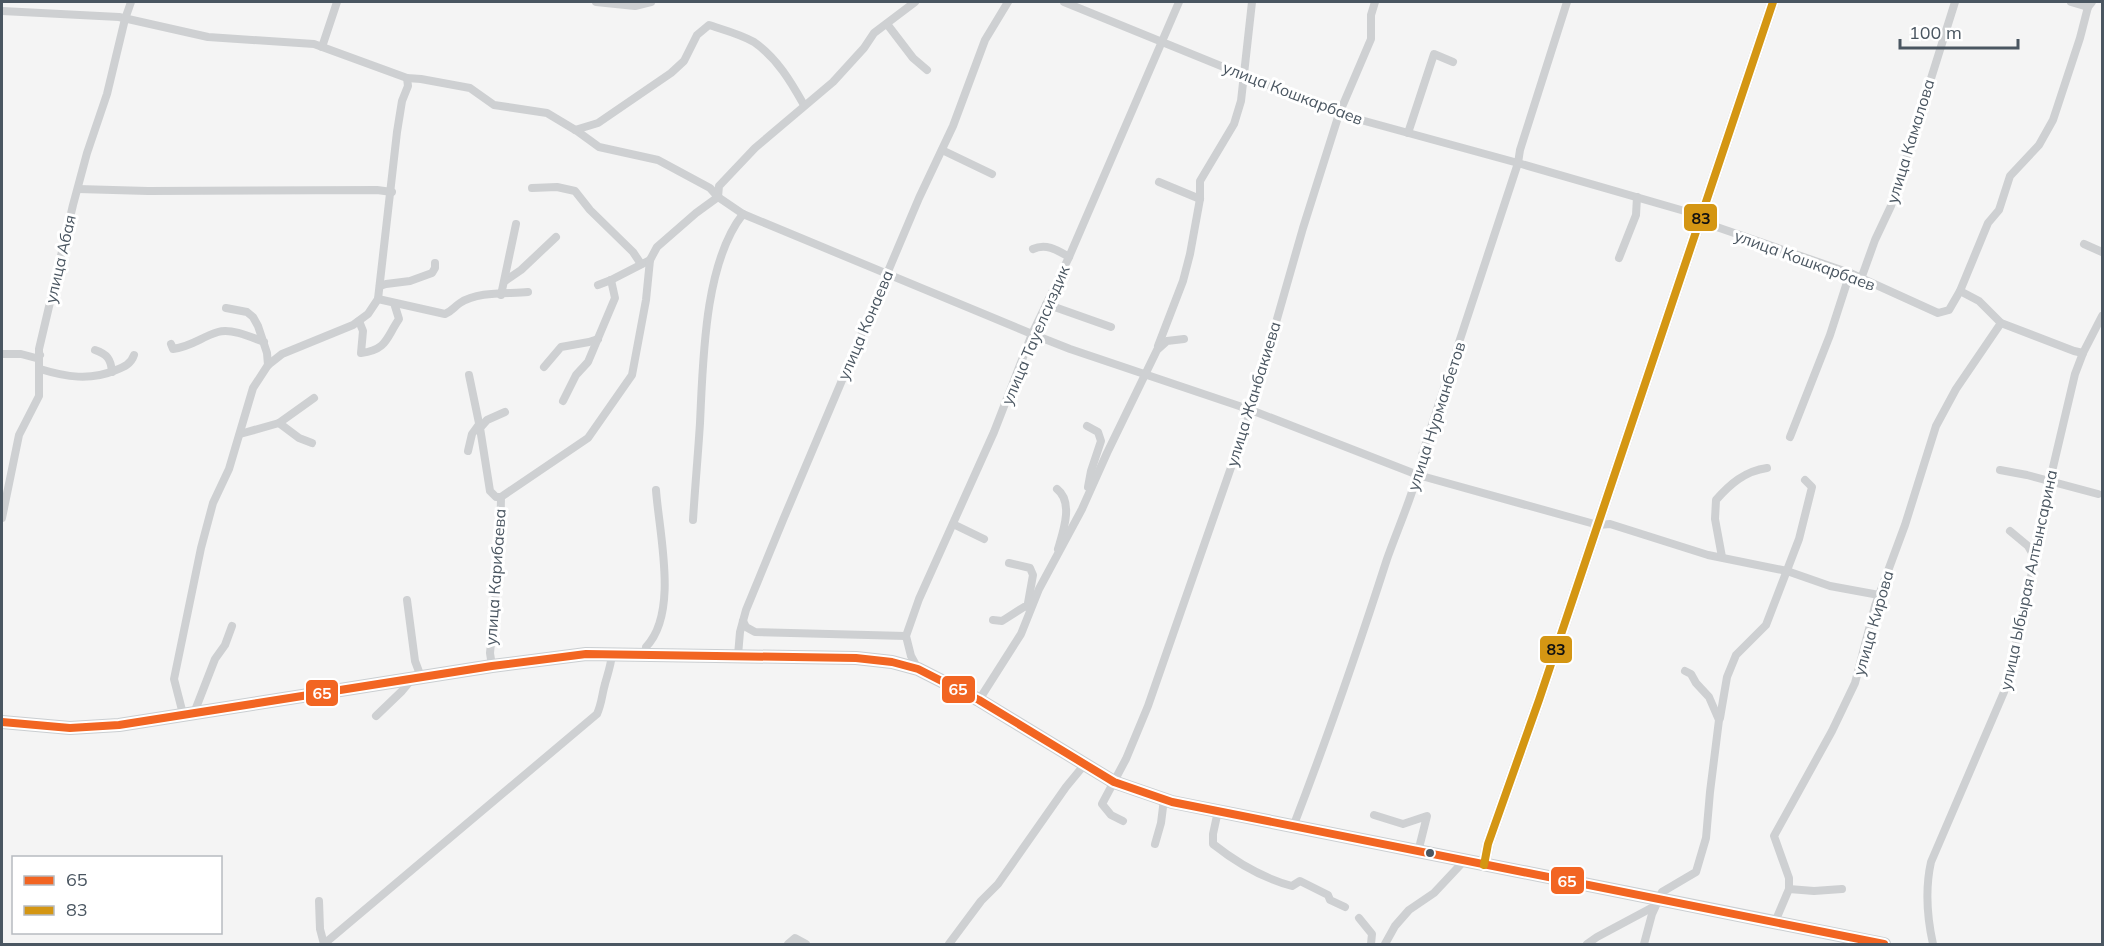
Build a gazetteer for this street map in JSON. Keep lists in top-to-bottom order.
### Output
{
  "streets": {
    "street": [
      "улица Кошкарбаев",
      "улица Камалова",
      "улица Абая",
      "улица Конаева",
      "улица Тауелсиздик",
      "улица Жанбакиева",
      "улица Нурманбетов",
      "улица Карибаева",
      "улица Ыбырая Алтынсарина",
      "улица Кирова"
    ]
  },
  "crossings": [
    ["улица Кошкарбаев", "улица Камалова"],
    ["улица Кошкарбаев", "улица Тауелсиздик"],
    ["улица Кошкарбаев", "улица Жанбакиева"],
    ["улица Кошкарбаев", "улица Нурманбетов"]
  ],
  "lines": ["transit line 83", "transit line 65"],
  "legend": ["65", "83"],
  "scale_bar": "100 m"
}
